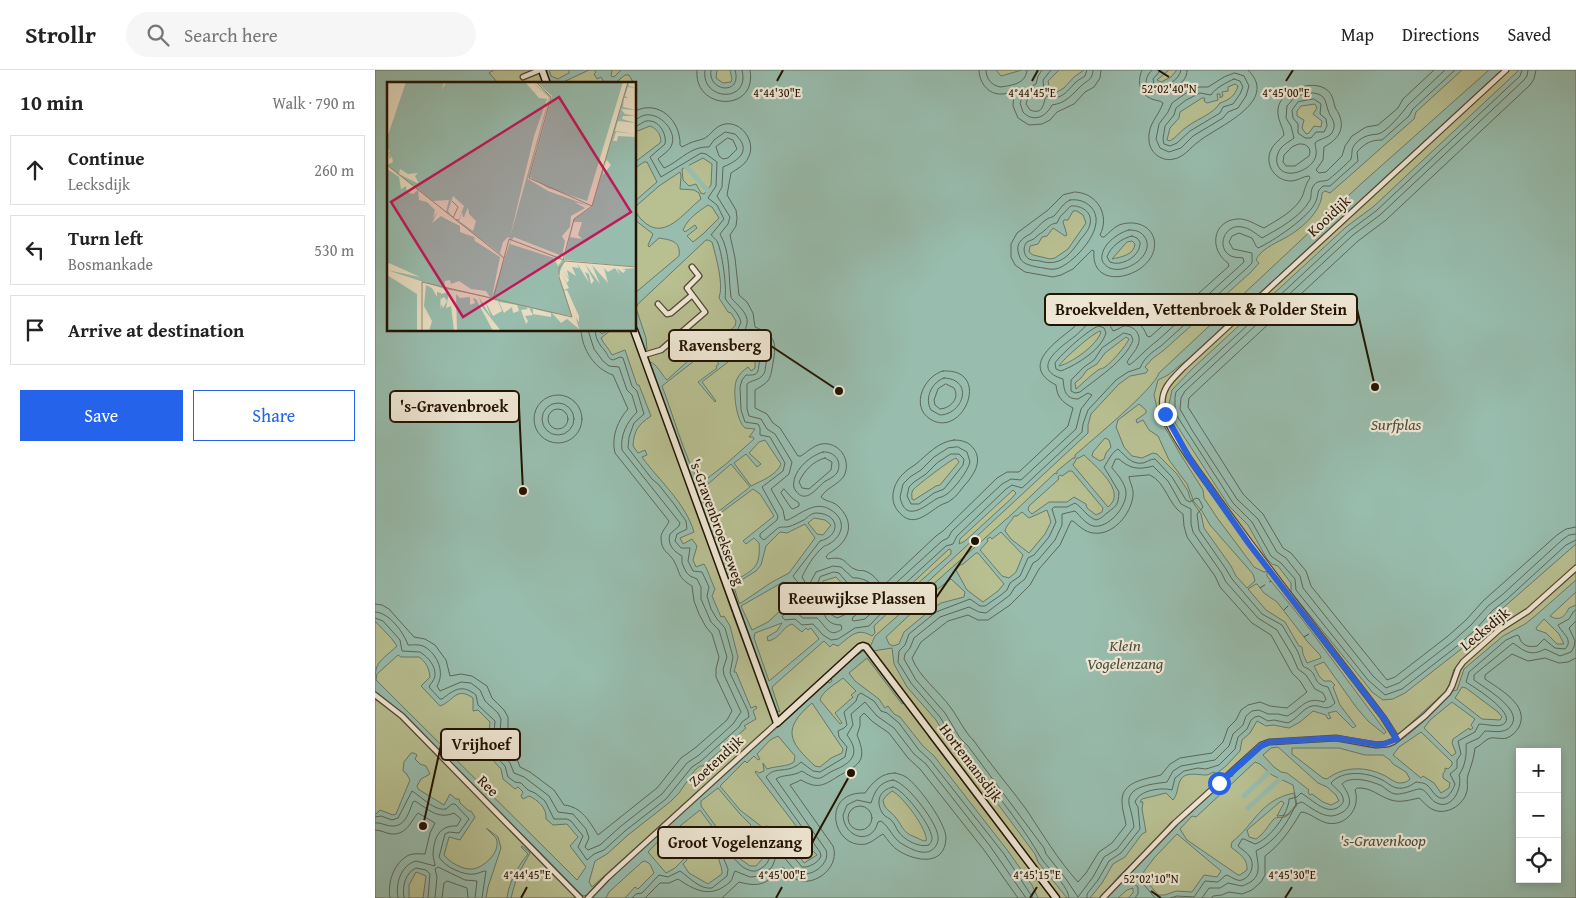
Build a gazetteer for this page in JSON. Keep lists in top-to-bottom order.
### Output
{
  "streets": {
    "street": [
      "Kooidijk",
      "'s-Gravenbroekseweg",
      "Lecksdijk",
      "Zoetendijk",
      "Hortemansdijk",
      "Ree"
    ]
  },
  "crossings": [
    ["Kooidijk", "Lecksdijk"],
    ["'s-Gravenbroekseweg", "Zoetendijk"],
    ["Zoetendijk", "Hortemansdijk"]
  ],
  "water": ["Surfplas", "Klein Vogelenzang", "'s-Gravenkoop"],
  "places": [
    "Broekvelden, Vettenbroek & Polder Stein",
    "Ravensberg",
    "'s-Gravenbroek",
    "Reeuwijkse Plassen",
    "Groot Vogelenzang",
    "Vrijhoef"
  ],
  "page": {
    "header": "Strollr",
    "search": "Search here",
    "nav": ["Map", "Directions", "Saved"],
    "heading": ["10 min", "Walk · 790 m"],
    "list": [
      ["Continue", "Lecksdijk", "260 m"],
      ["Turn left", "Bosmankade", "530 m"],
      "Arrive at destination"
    ],
    "buttons": ["Save", "Share"],
    "map_buttons": ["+", "−"]
  },
  "coordinates": [
    "52°02'40\"N",
    "4°44'45\"E",
    "4°45'00\"E",
    "4°44'30\"E",
    "4°45'15\"E",
    "4°45'30\"E",
    "52°02'10\"N"
  ]
}
